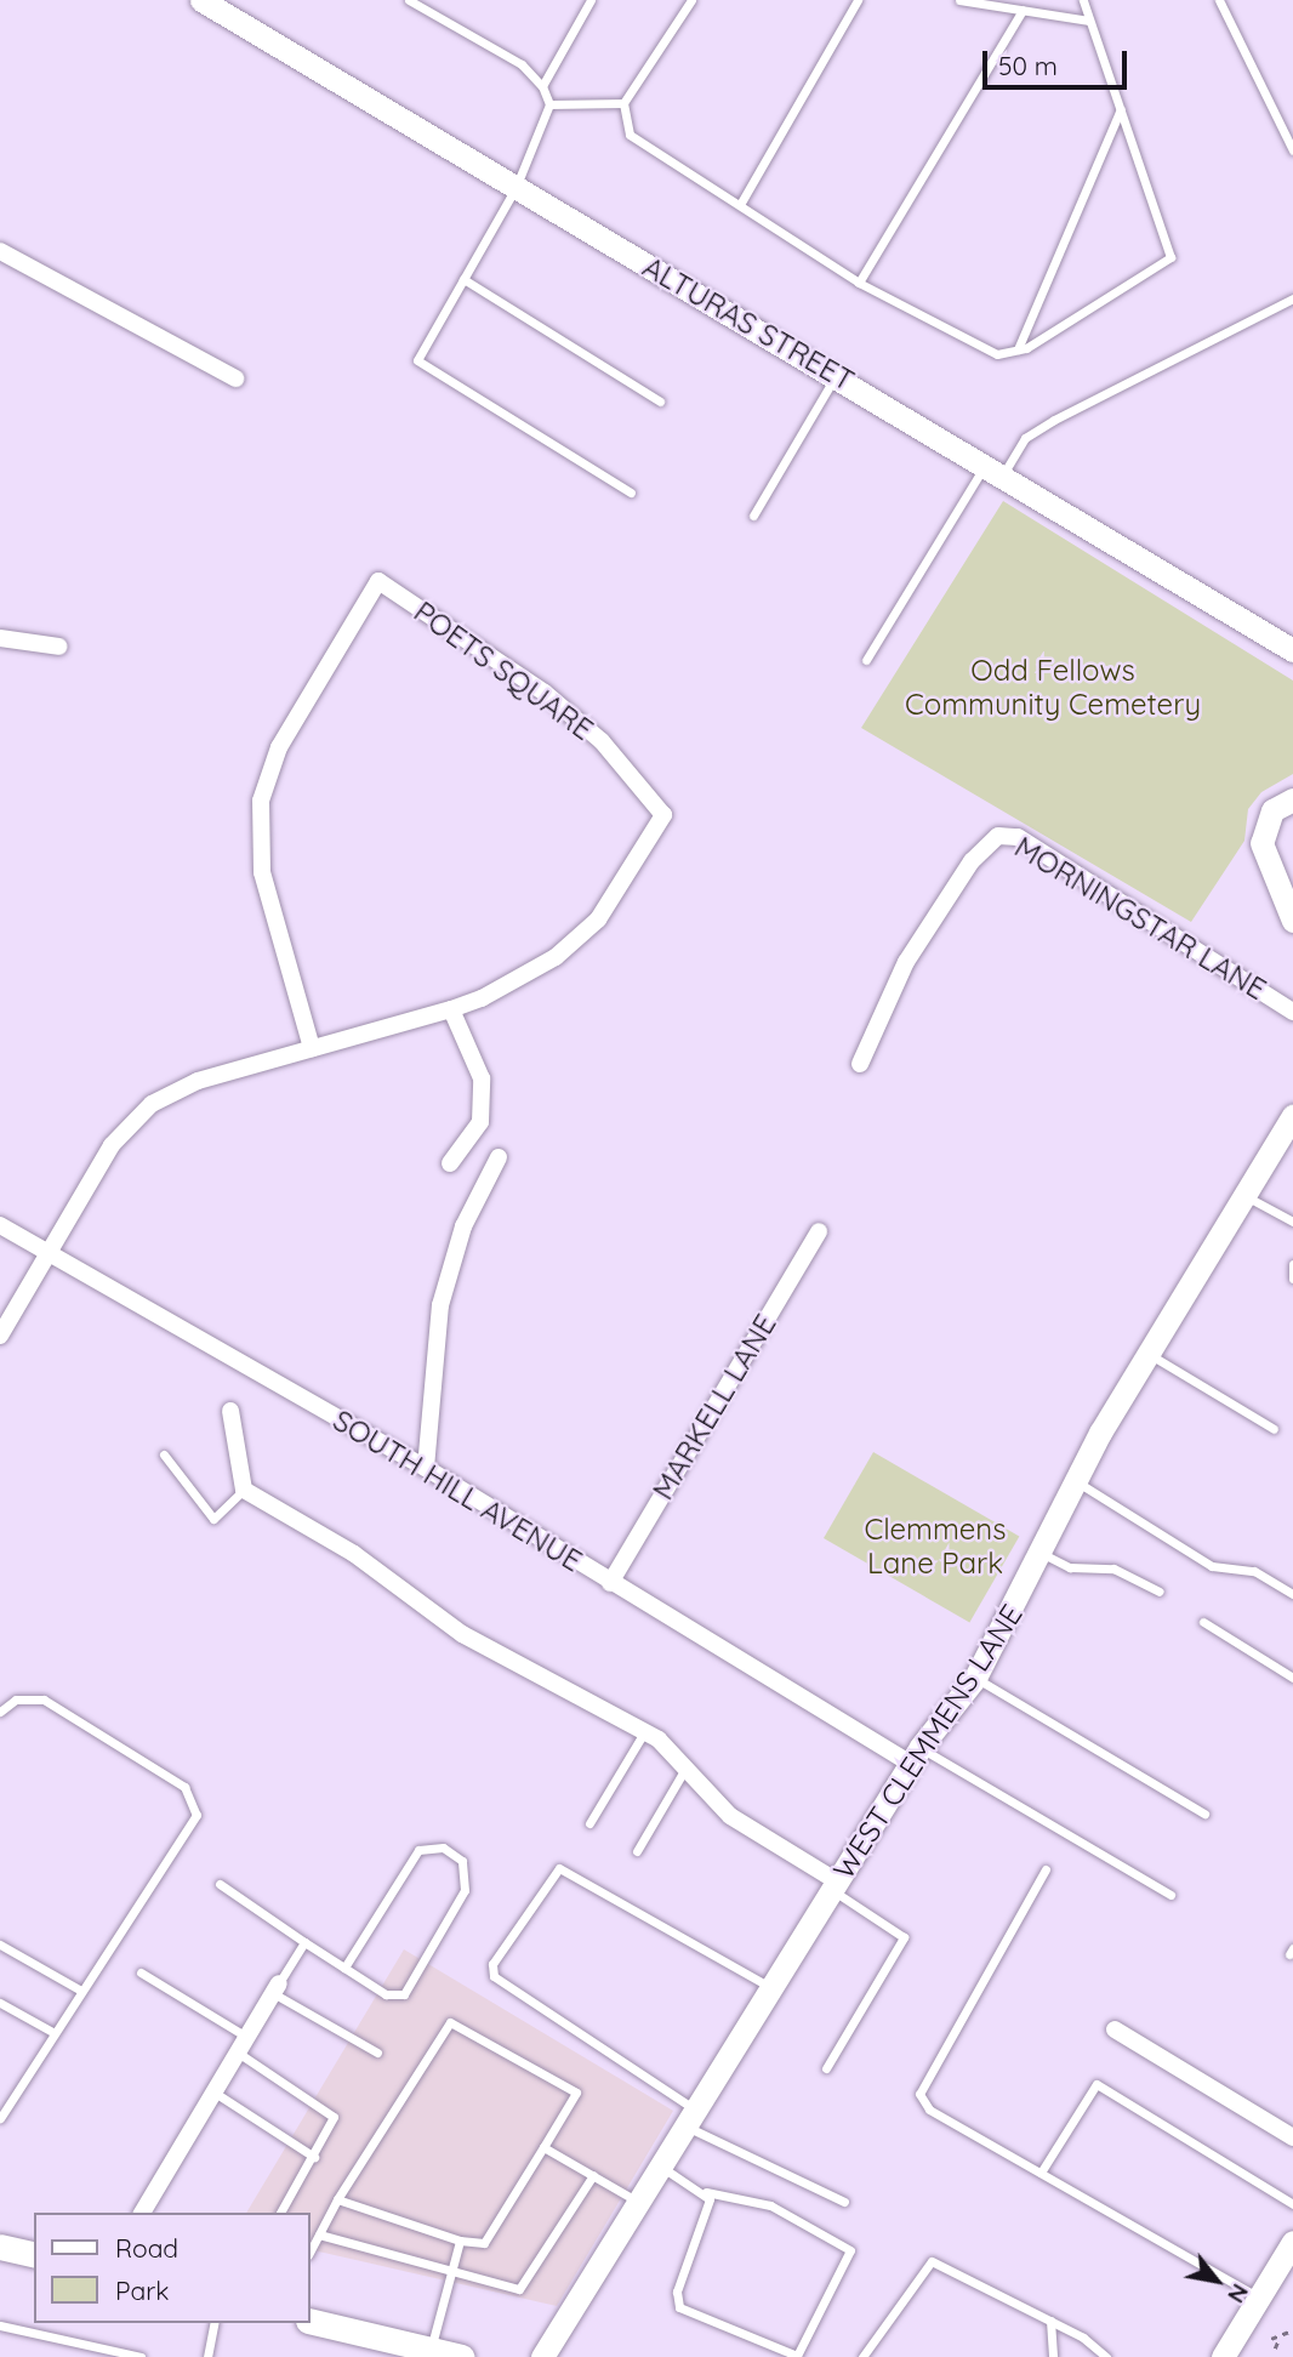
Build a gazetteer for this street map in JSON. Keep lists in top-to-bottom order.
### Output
{
  "streets": {
    "street": [
      "ALTURAS STREET",
      "POETS SQUARE",
      "MORNINGSTAR LANE",
      "MARKELL LANE",
      "SOUTH HILL AVENUE",
      "WEST CLEMMENS LANE"
    ]
  },
  "crossings": [
    ["POETS SQUARE", "SOUTH HILL AVENUE"],
    ["MARKELL LANE", "SOUTH HILL AVENUE"],
    ["SOUTH HILL AVENUE", "WEST CLEMMENS LANE"]
  ],
  "parks": ["Odd Fellows Community Cemetery", "Clemmens Lane Park"],
  "legend": ["Road", "Park"],
  "scale_bar": "50 m",
  "north": "bottom right"
}
